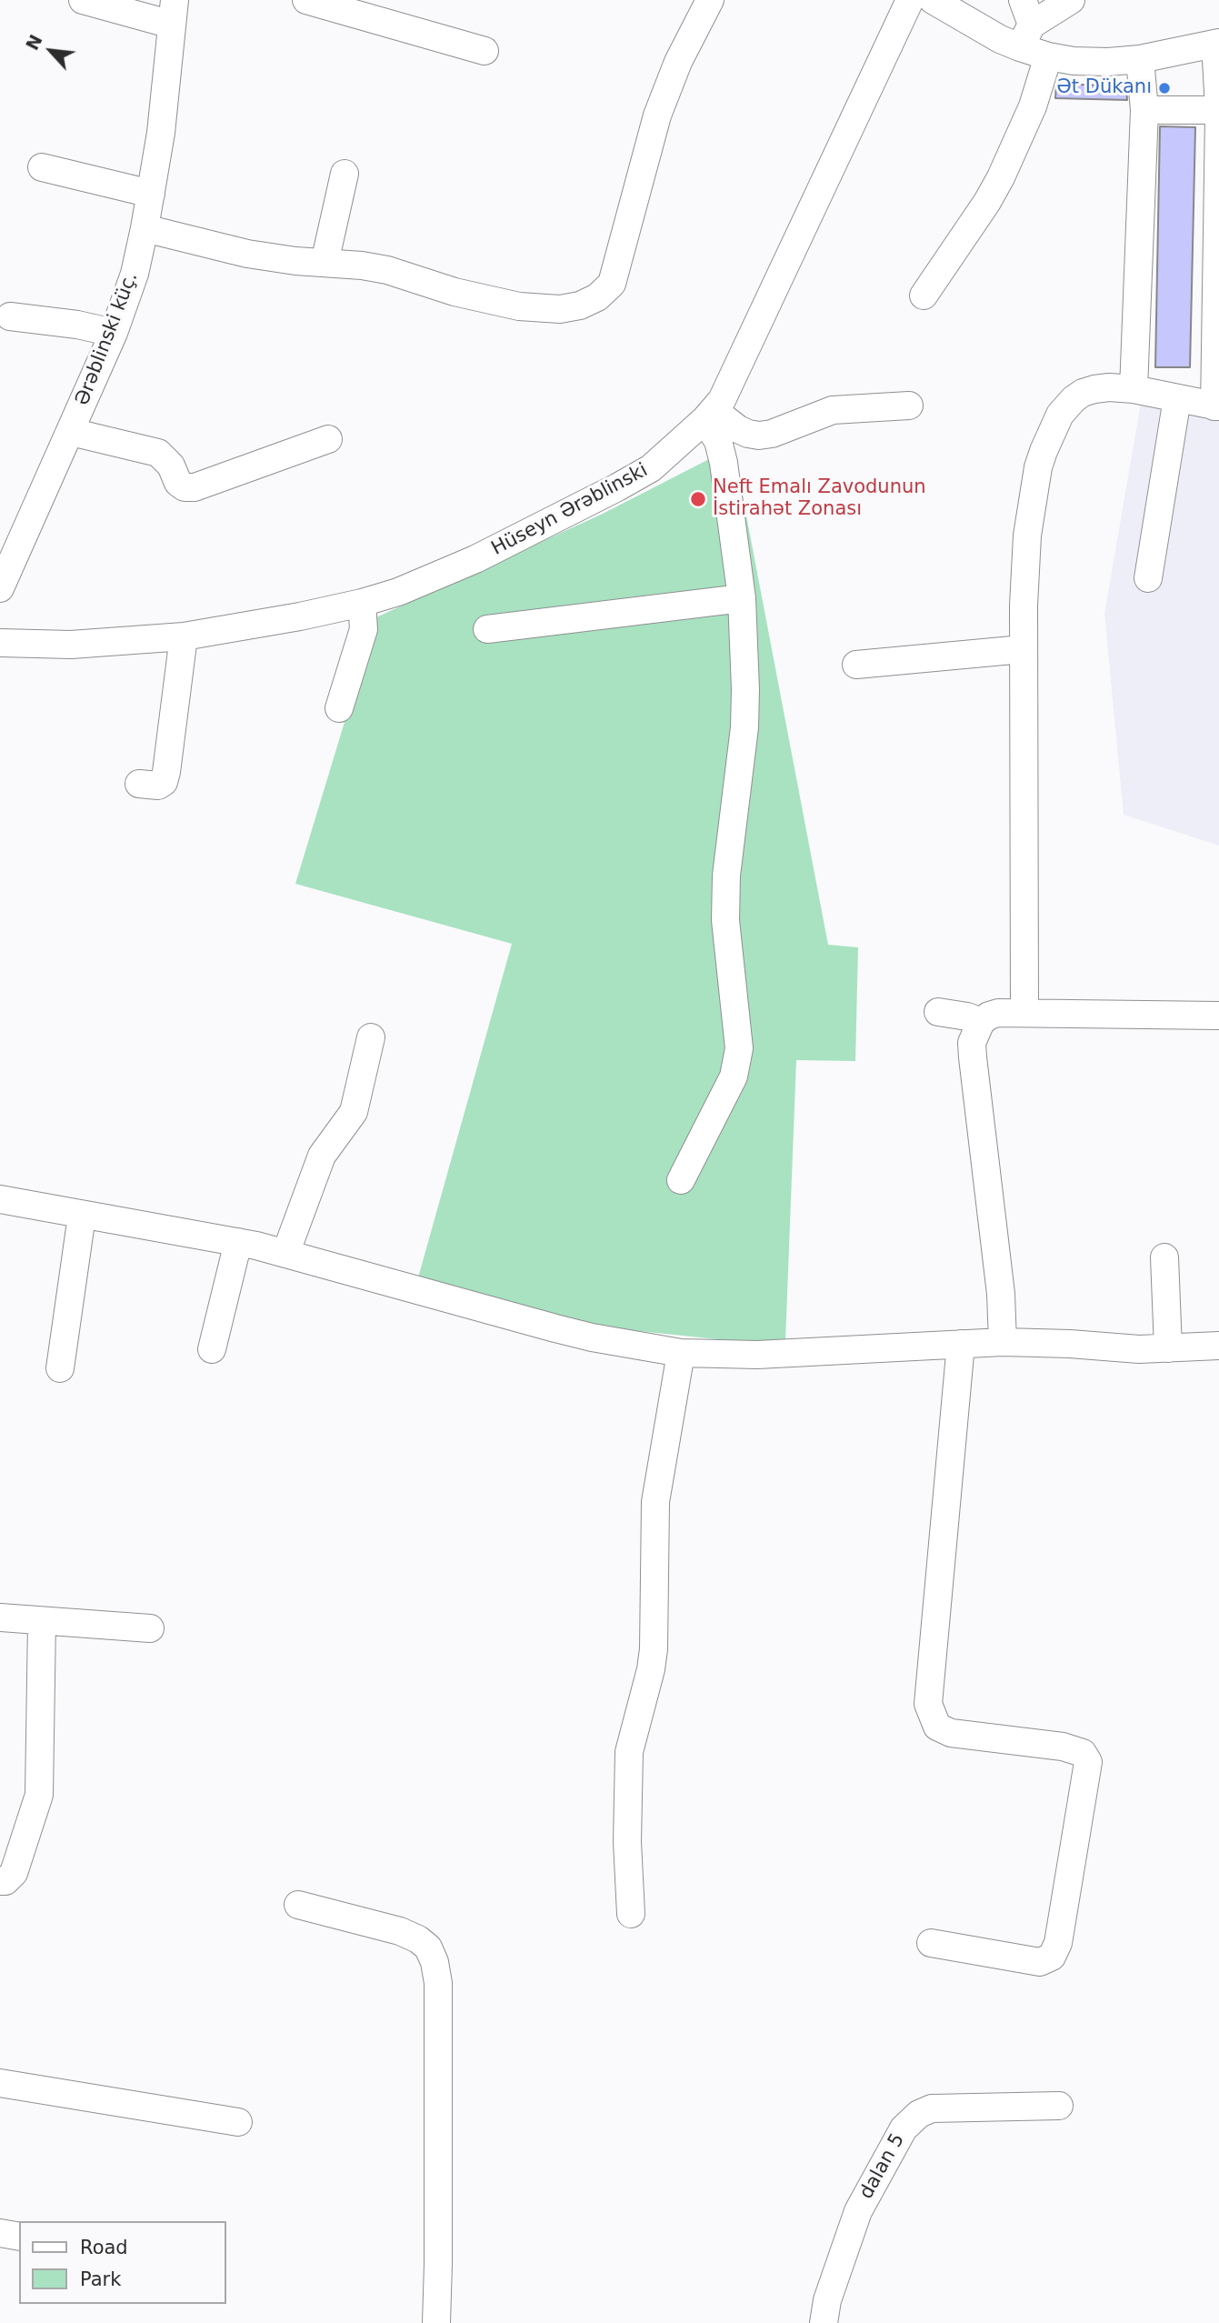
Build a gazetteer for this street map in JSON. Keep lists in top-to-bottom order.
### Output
{
  "streets": {
    "street": ["Ərəblinski küç.", "Hüseyn Ərəblinski", "dalan 5"]
  },
  "places": ["Ət Dükanı", "Neft Emalı Zavodunun İstirahət Zonası"],
  "legend": ["Road", "Park"],
  "north": "top left"
}
